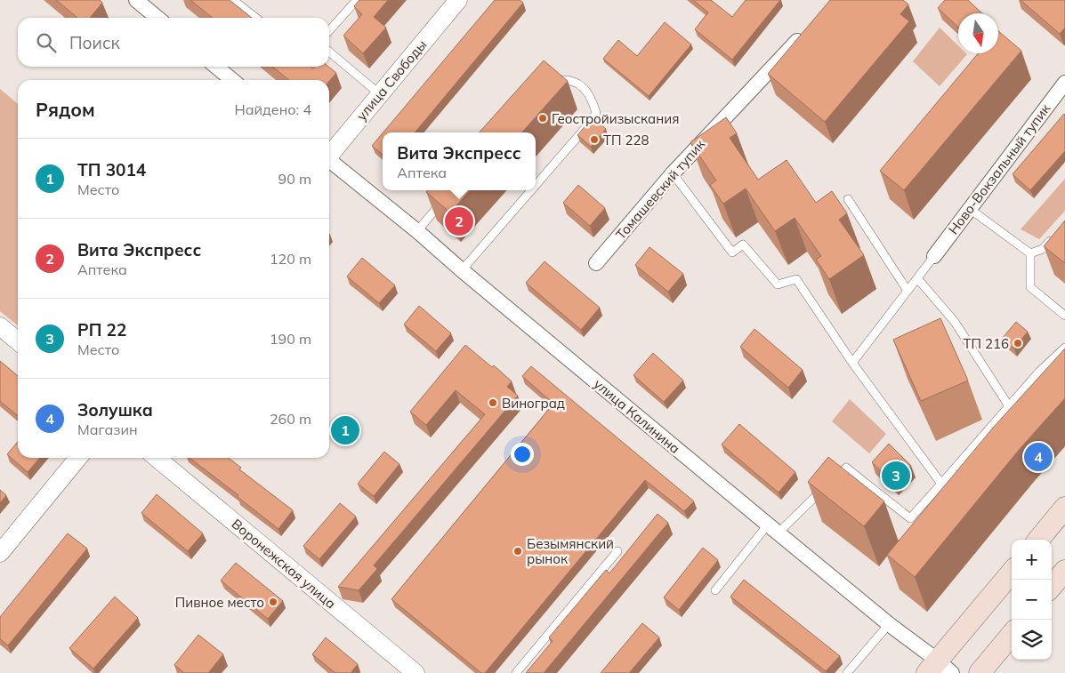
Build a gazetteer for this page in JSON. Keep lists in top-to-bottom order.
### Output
{
  "streets": {
    "street": [
      "улица Свободы",
      "Ново-Вокзальный тупик",
      "Томашевский тупик",
      "улица Калинина",
      "Воронежская улица"
    ]
  },
  "places": [
    "Геостройизыскания",
    "ТП 228",
    "ТП 216",
    "Виноград",
    "Безымянский рынок",
    "Пивное место"
  ],
  "north": "bottom",
  "page": {
    "search": "Поиск",
    "heading": ["Рядом", "Найдено: 4"],
    "popup": ["Вита Экспресс", "Аптека"],
    "list": [
      {
        "mark": "1",
        "name": "ТП 3014",
        "note": "Место",
        "value": "90 m"
      },
      {
        "mark": "2",
        "name": "Вита Экспресс",
        "note": "Аптека",
        "value": "120 m"
      },
      {
        "mark": "3",
        "name": "РП 22",
        "note": "Место",
        "value": "190 m"
      },
      {
        "mark": "4",
        "name": "Золушка",
        "note": "Магазин",
        "value": "260 m"
      }
    ],
    "pins": [
      "2",
      "1",
      "4",
      "3"
    ],
    "map_buttons": ["+", "−"]
  }
}
